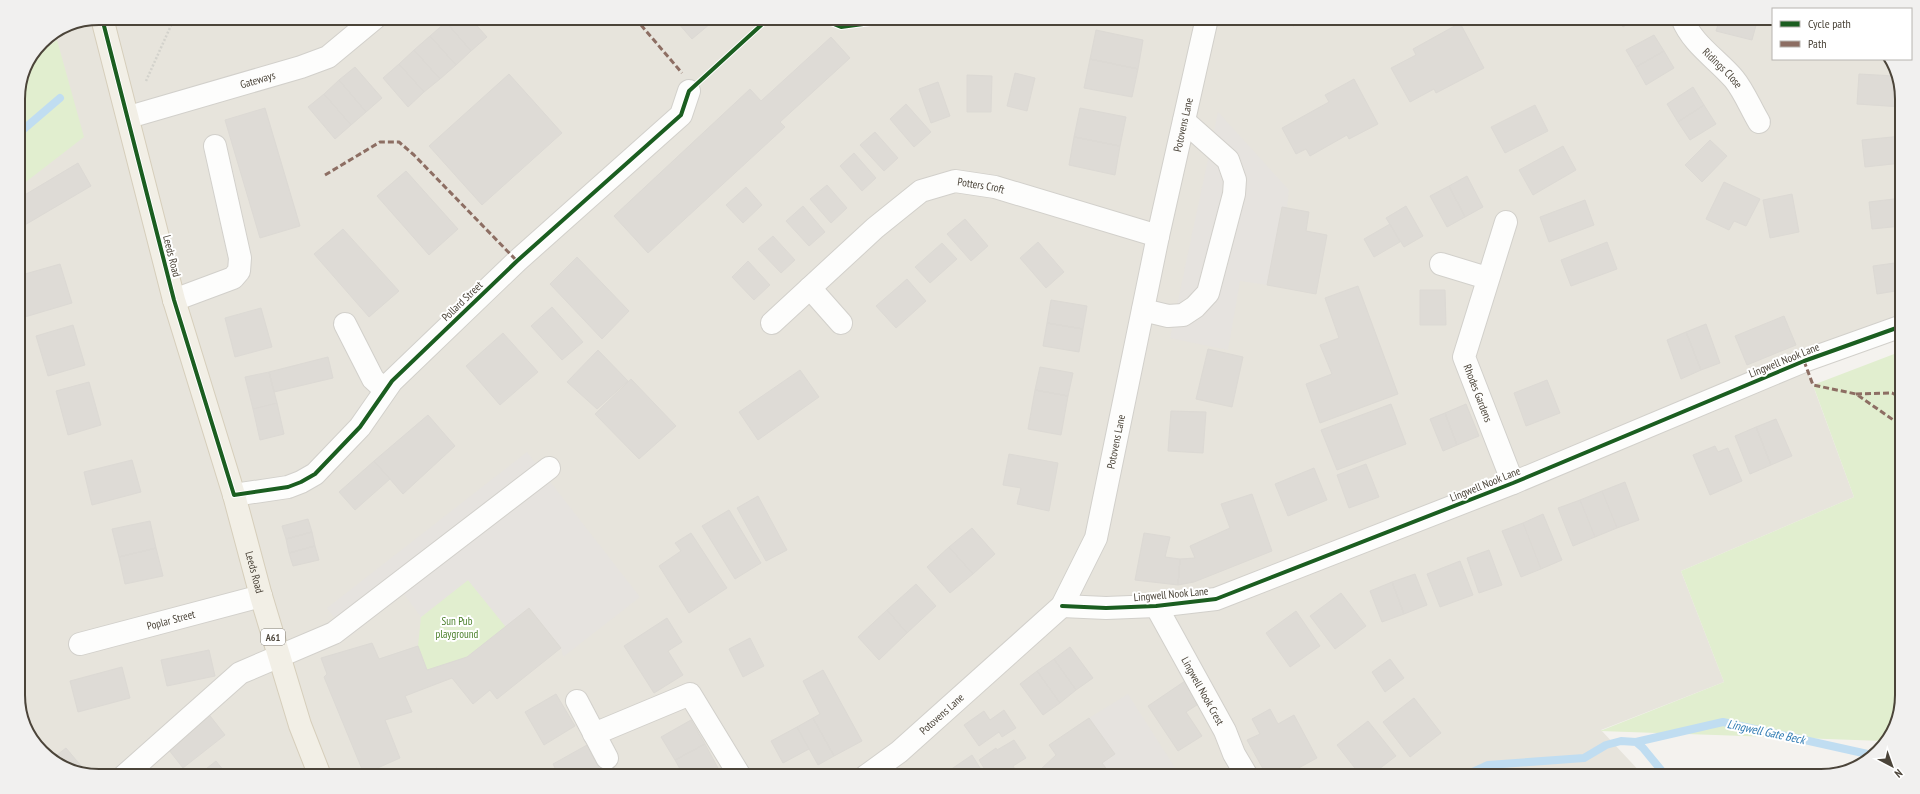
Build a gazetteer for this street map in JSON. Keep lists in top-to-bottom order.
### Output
{
  "streets": {
    "main road": ["Leeds Road", "A61"],
    "street": [
      "Ridings Close",
      "Gateways",
      "Potovens Lane",
      "Potters Croft",
      "Pollard Street",
      "Lingwell Nook Lane",
      "Rhodes Gardens",
      "Poplar Street",
      "Lingwell Nook Crest"
    ]
  },
  "crossings": [
    ["Gateways", "Leeds Road"],
    ["Potovens Lane", "Potters Croft"],
    ["Potovens Lane", "Lingwell Nook Lane"],
    ["Leeds Road", "Pollard Street"],
    ["Leeds Road", "Poplar Street"],
    ["Lingwell Nook Lane", "Rhodes Gardens"],
    ["Lingwell Nook Lane", "Lingwell Nook Crest"]
  ],
  "water": ["Lingwell Gate Beck"],
  "parks": ["Sun Pub playground"],
  "legend": ["Cycle path", "Path"],
  "north": "bottom right"
}
